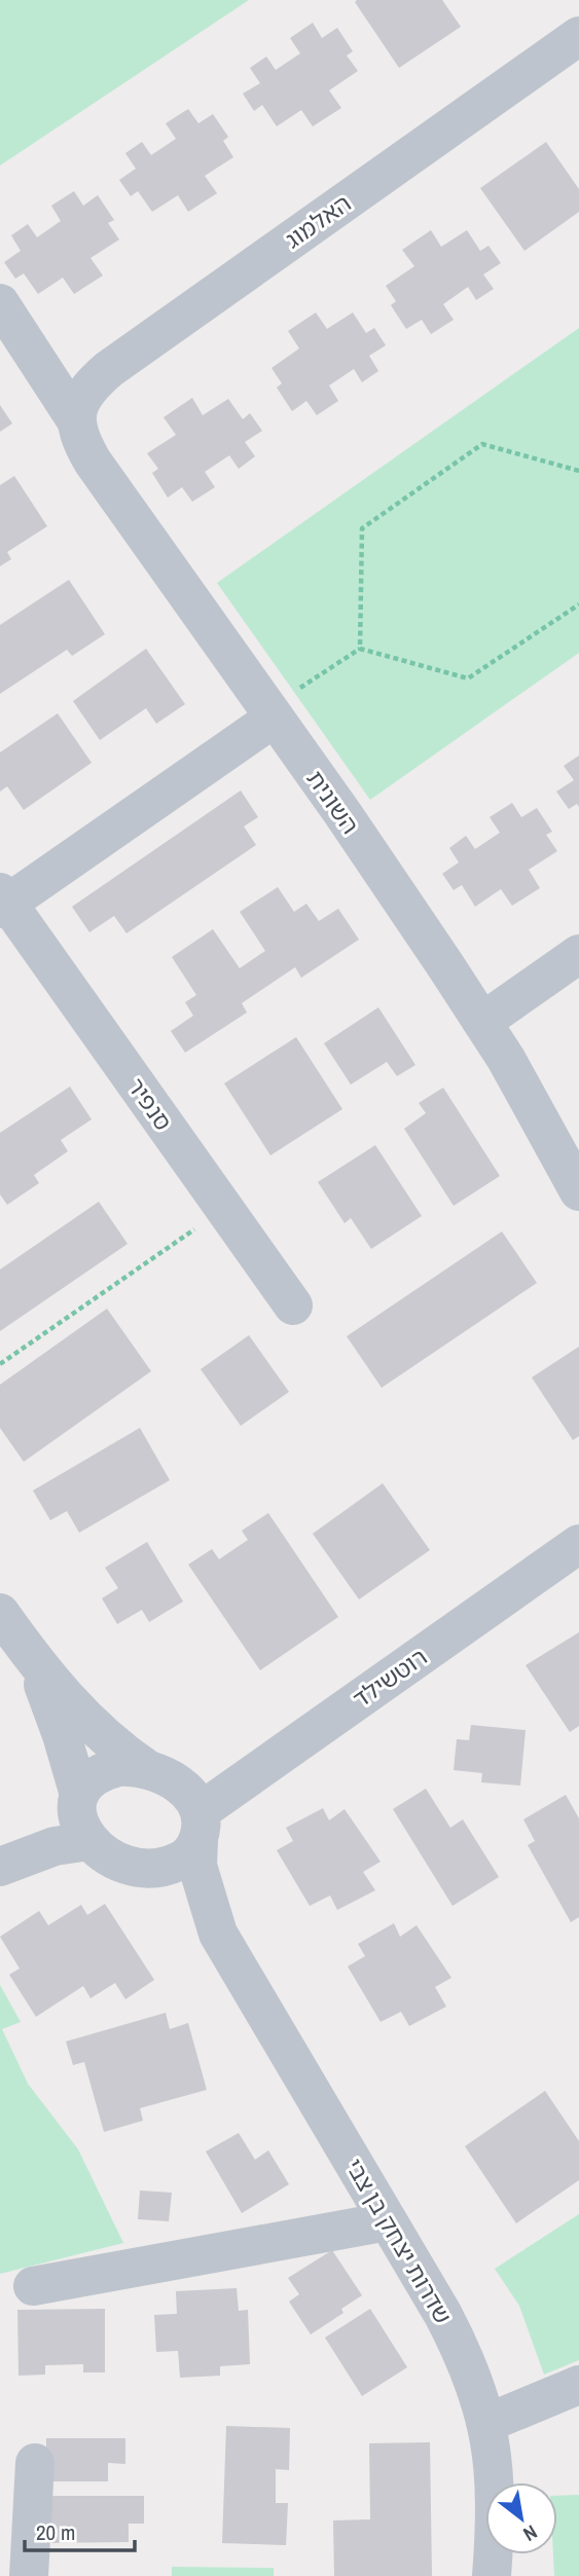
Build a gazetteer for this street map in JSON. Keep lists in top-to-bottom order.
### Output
{
  "streets": {
    "street": [
      "האלמוג",
      "השונית",
      "סנפיר",
      "רוטשילד",
      "שדרות יצחק בן צבי"
    ]
  },
  "crossings": [
    ["האלמוג", "השונית"],
    ["השונית", "סנפיר"],
    ["רוטשילד", "שדרות יצחק בן צבי"]
  ],
  "scale_bar": "20 m",
  "north": "bottom right"
}
